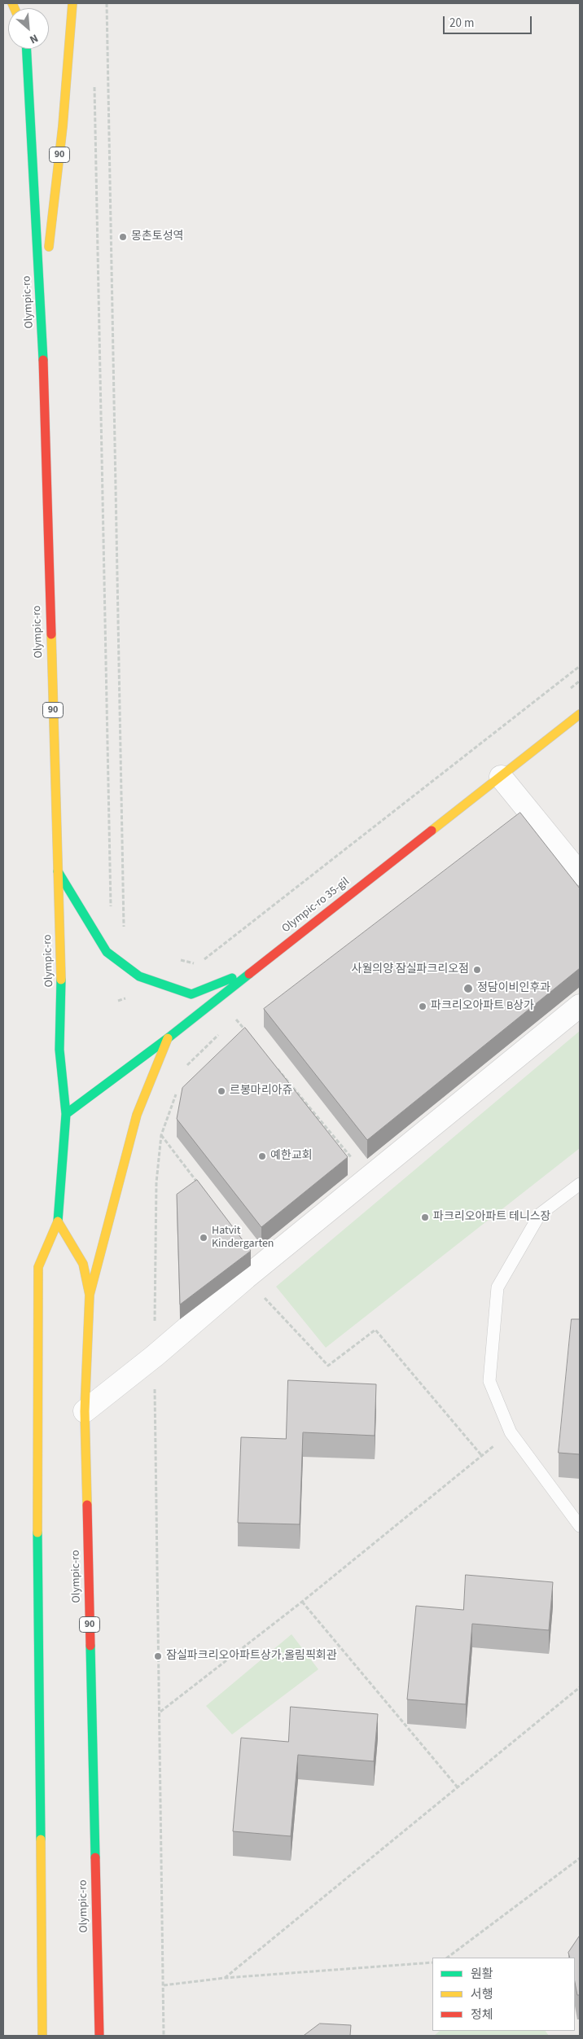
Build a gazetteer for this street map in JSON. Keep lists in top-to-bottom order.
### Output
{
  "streets": {
    "main road": ["90", "Olympic-ro", "Olympic-ro 35-gil"]
  },
  "crossings": [
    ["90", "Olympic-ro"],
    ["Olympic-ro", "Olympic-ro 35-gil"]
  ],
  "places": [
    "몽촌토성역",
    "사월의양 잠실파크리오점",
    "정담이비인후과",
    "파크리오아파트 B상가",
    "르봉마리아쥬",
    "예한교회",
    "파크리오아파트 테니스장",
    "Hatvit Kindergarten",
    "잠실파크리오아파트상가,올림픽회관"
  ],
  "legend": ["원활", "서행", "정체"],
  "scale_bar": "20 m",
  "north": "bottom right"
}
